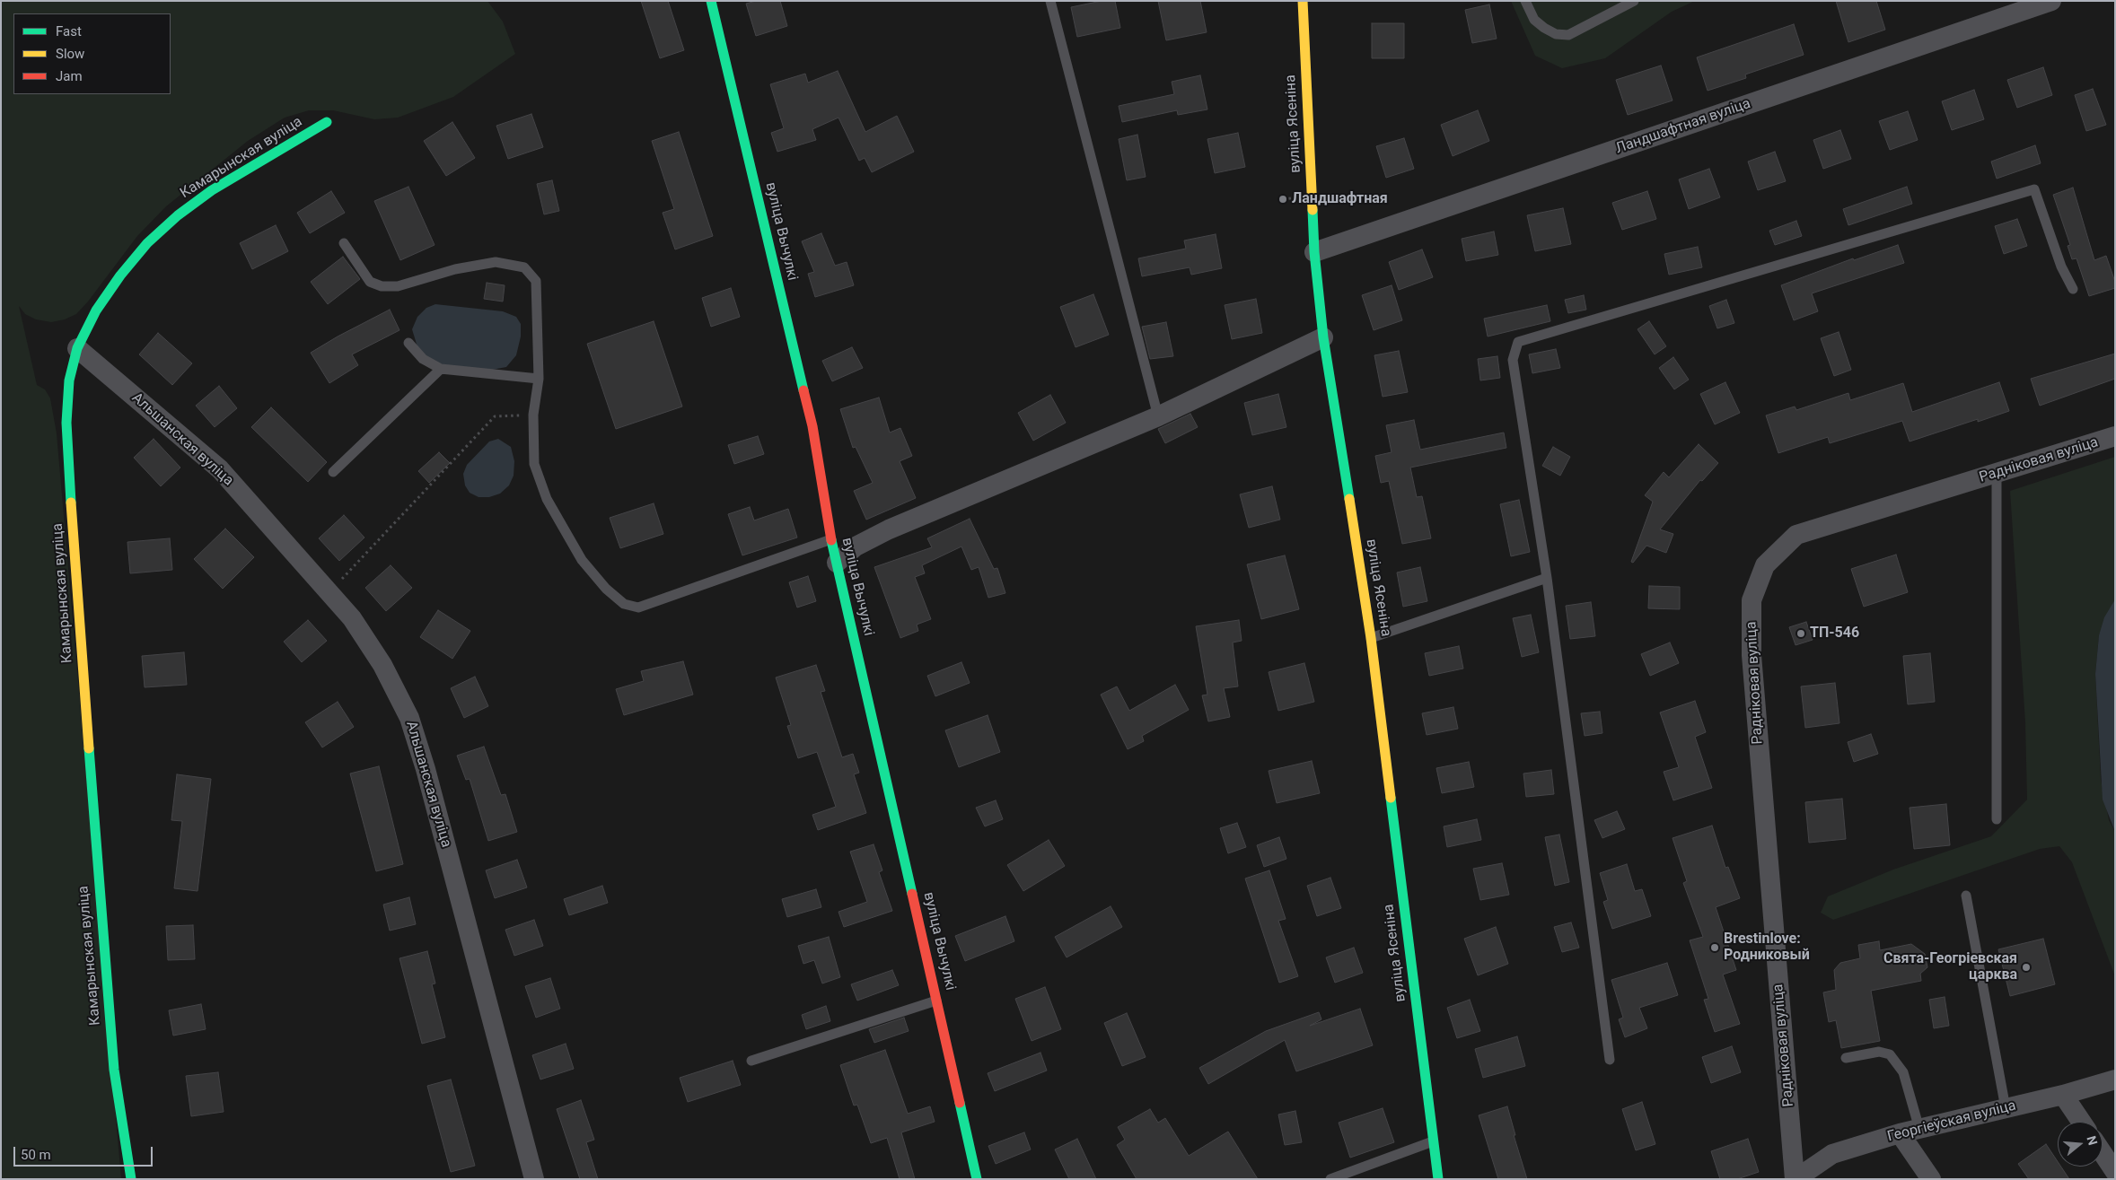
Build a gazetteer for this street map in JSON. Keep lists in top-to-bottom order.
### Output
{
  "streets": {
    "street": [
      "вуліца Ясеніна",
      "Ландшафтная вуліца",
      "Камарынская вуліца",
      "вуліца Вычулкі",
      "Альшанская вуліца",
      "Радніковая вуліца",
      "Георгіеўская вуліца"
    ]
  },
  "crossings": [
    ["вуліца Ясеніна", "Ландшафтная вуліца"],
    ["Камарынская вуліца", "Альшанская вуліца"],
    ["Радніковая вуліца", "Георгіеўская вуліца"]
  ],
  "places": [
    "Ландшафтная",
    "ТП-546",
    "Brestinlove: Родниковый",
    "Свята-Геогріевская царква"
  ],
  "legend": ["Fast", "Slow", "Jam"],
  "scale_bar": "50 m",
  "north": "right"
}
